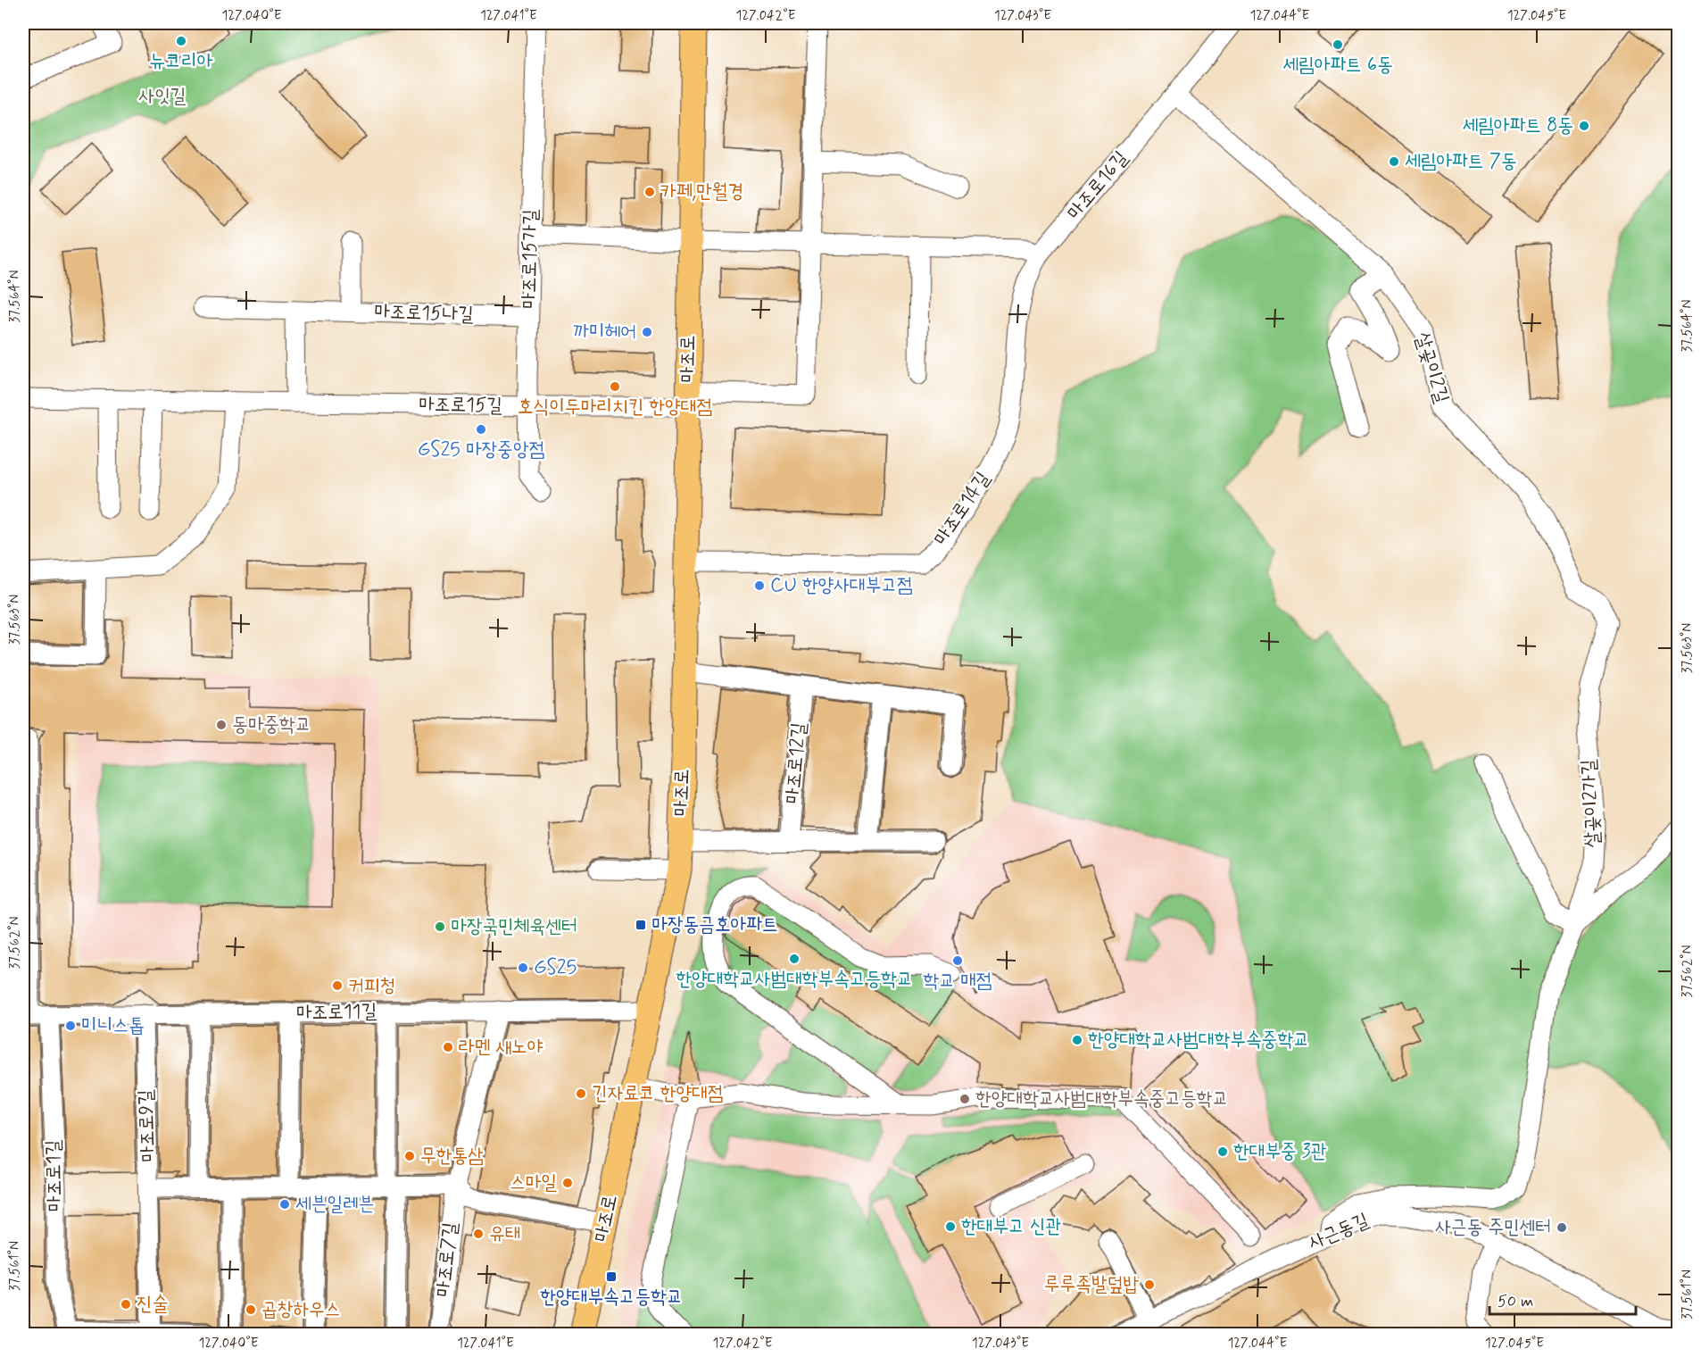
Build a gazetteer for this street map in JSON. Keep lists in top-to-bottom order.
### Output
{
  "streets": {
    "main road": ["마조로"],
    "street": [
      "마조로16길",
      "마조로15가길",
      "마조로15나길",
      "살곶이2길",
      "마조로15길",
      "마조로14길",
      "마조로12길",
      "살곶이2가길",
      "마조로11길",
      "마조로9길",
      "마조로1길",
      "사근동길",
      "마조로7길"
    ]
  },
  "crossings": [
    ["마조로16길", "살곶이2길"],
    ["마조로16길", "마조로14길"],
    ["마조로15가길", "마조로15나길"],
    ["마조로15가길", "마조로15길"],
    ["마조로", "마조로15길"],
    ["마조로", "마조로14길"],
    ["마조로", "마조로11길"],
    ["살곶이2길", "살곶이2가길"],
    ["살곶이2가길", "사근동길"],
    ["마조로11길", "마조로9길"],
    ["마조로11길", "마조로1길"],
    ["마조로9길", "마조로7길"]
  ],
  "parks": ["사잇길"],
  "places": {
    "other": [
      "뉴코리아",
      "세림아파트 6동",
      "세림아파트 8동",
      "세림아파트 7동",
      "카페,만월경",
      "까미헤어",
      "호식이두마리치킨 한양대점",
      "GS25 마장중앙점",
      "CU 한양사대부고점",
      "동마중학교",
      "마장국민체육센터",
      "한양대학교사범대학부속고등학교",
      "학교 매점",
      "GS25",
      "커피청",
      "미니스톱",
      "한양대학교사범대학부속중학교",
      "라멘 새노야",
      "긴자료코 한양대점",
      "한양대학교사범대학부속중고등학교",
      "한대부중 3관",
      "무한통삼",
      "스마일",
      "세븐일레븐",
      "한대부고 신관",
      "사근동 주민센터",
      "유태",
      "루루족발덮밥",
      "진술",
      "곱창하우스"
    ],
    "transit": ["마장동금호아파트", "한양대부속고등학교"]
  },
  "scale_bar": "50 m",
  "coordinates": [
    "127.040°E",
    "127.041°E",
    "127.042°E",
    "127.043°E",
    "127.044°E",
    "127.045°E",
    "37.564°N",
    "37.563°N",
    "37.562°N",
    "37.561°N"
  ]
}
